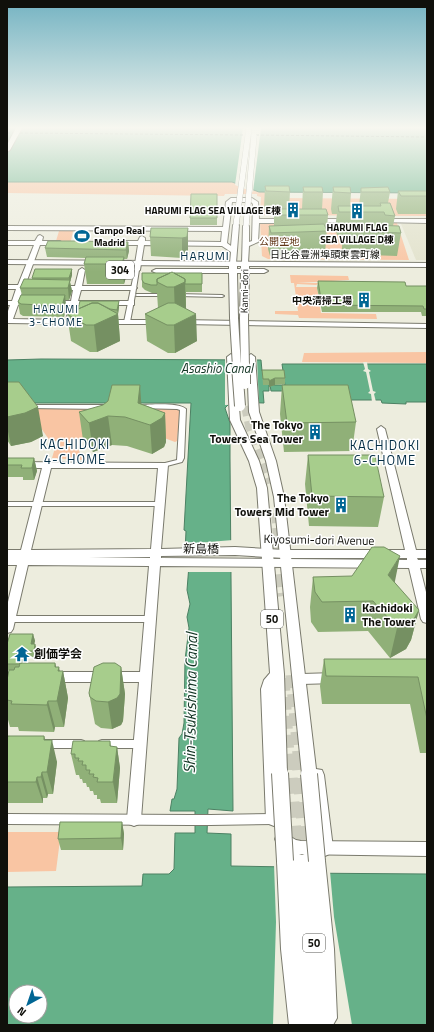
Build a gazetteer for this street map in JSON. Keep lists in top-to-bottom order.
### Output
{
  "streets": {
    "main road": [
      "日比谷豊洲埠頭東雲町線",
      "304",
      "Kanni-dori",
      "50"
    ],
    "street": ["Kiyosumi-dori Avenue", "新島橋"]
  },
  "crossings": [
    ["日比谷豊洲埠頭東雲町線", "Kanni-dori"],
    ["Kanni-dori", "50"],
    ["Kiyosumi-dori Avenue", "新島橋"],
    ["Kiyosumi-dori Avenue", "50"]
  ],
  "districts": [
    "HARUMI",
    "HARUMI 3-CHOME",
    "KACHIDOKI 4-CHOME",
    "KACHIDOKI 6-CHOME"
  ],
  "water": ["Asashio Canal", "Shin-Tsukishima Canal"],
  "parks": ["公開空地"],
  "places": {
    "building": [
      "HARUMI FLAG SEA VILLAGE E棟",
      "HARUMI FLAG SEA VILLAGE D棟",
      "中央清掃工場",
      "The Tokyo Towers Sea Tower",
      "The Tokyo Towers Mid Tower",
      "Kachidoki The Tower"
    ],
    "sports": ["Campo Real Madrid"],
    "temple": ["創価学会"]
  },
  "north": "bottom left"
}
